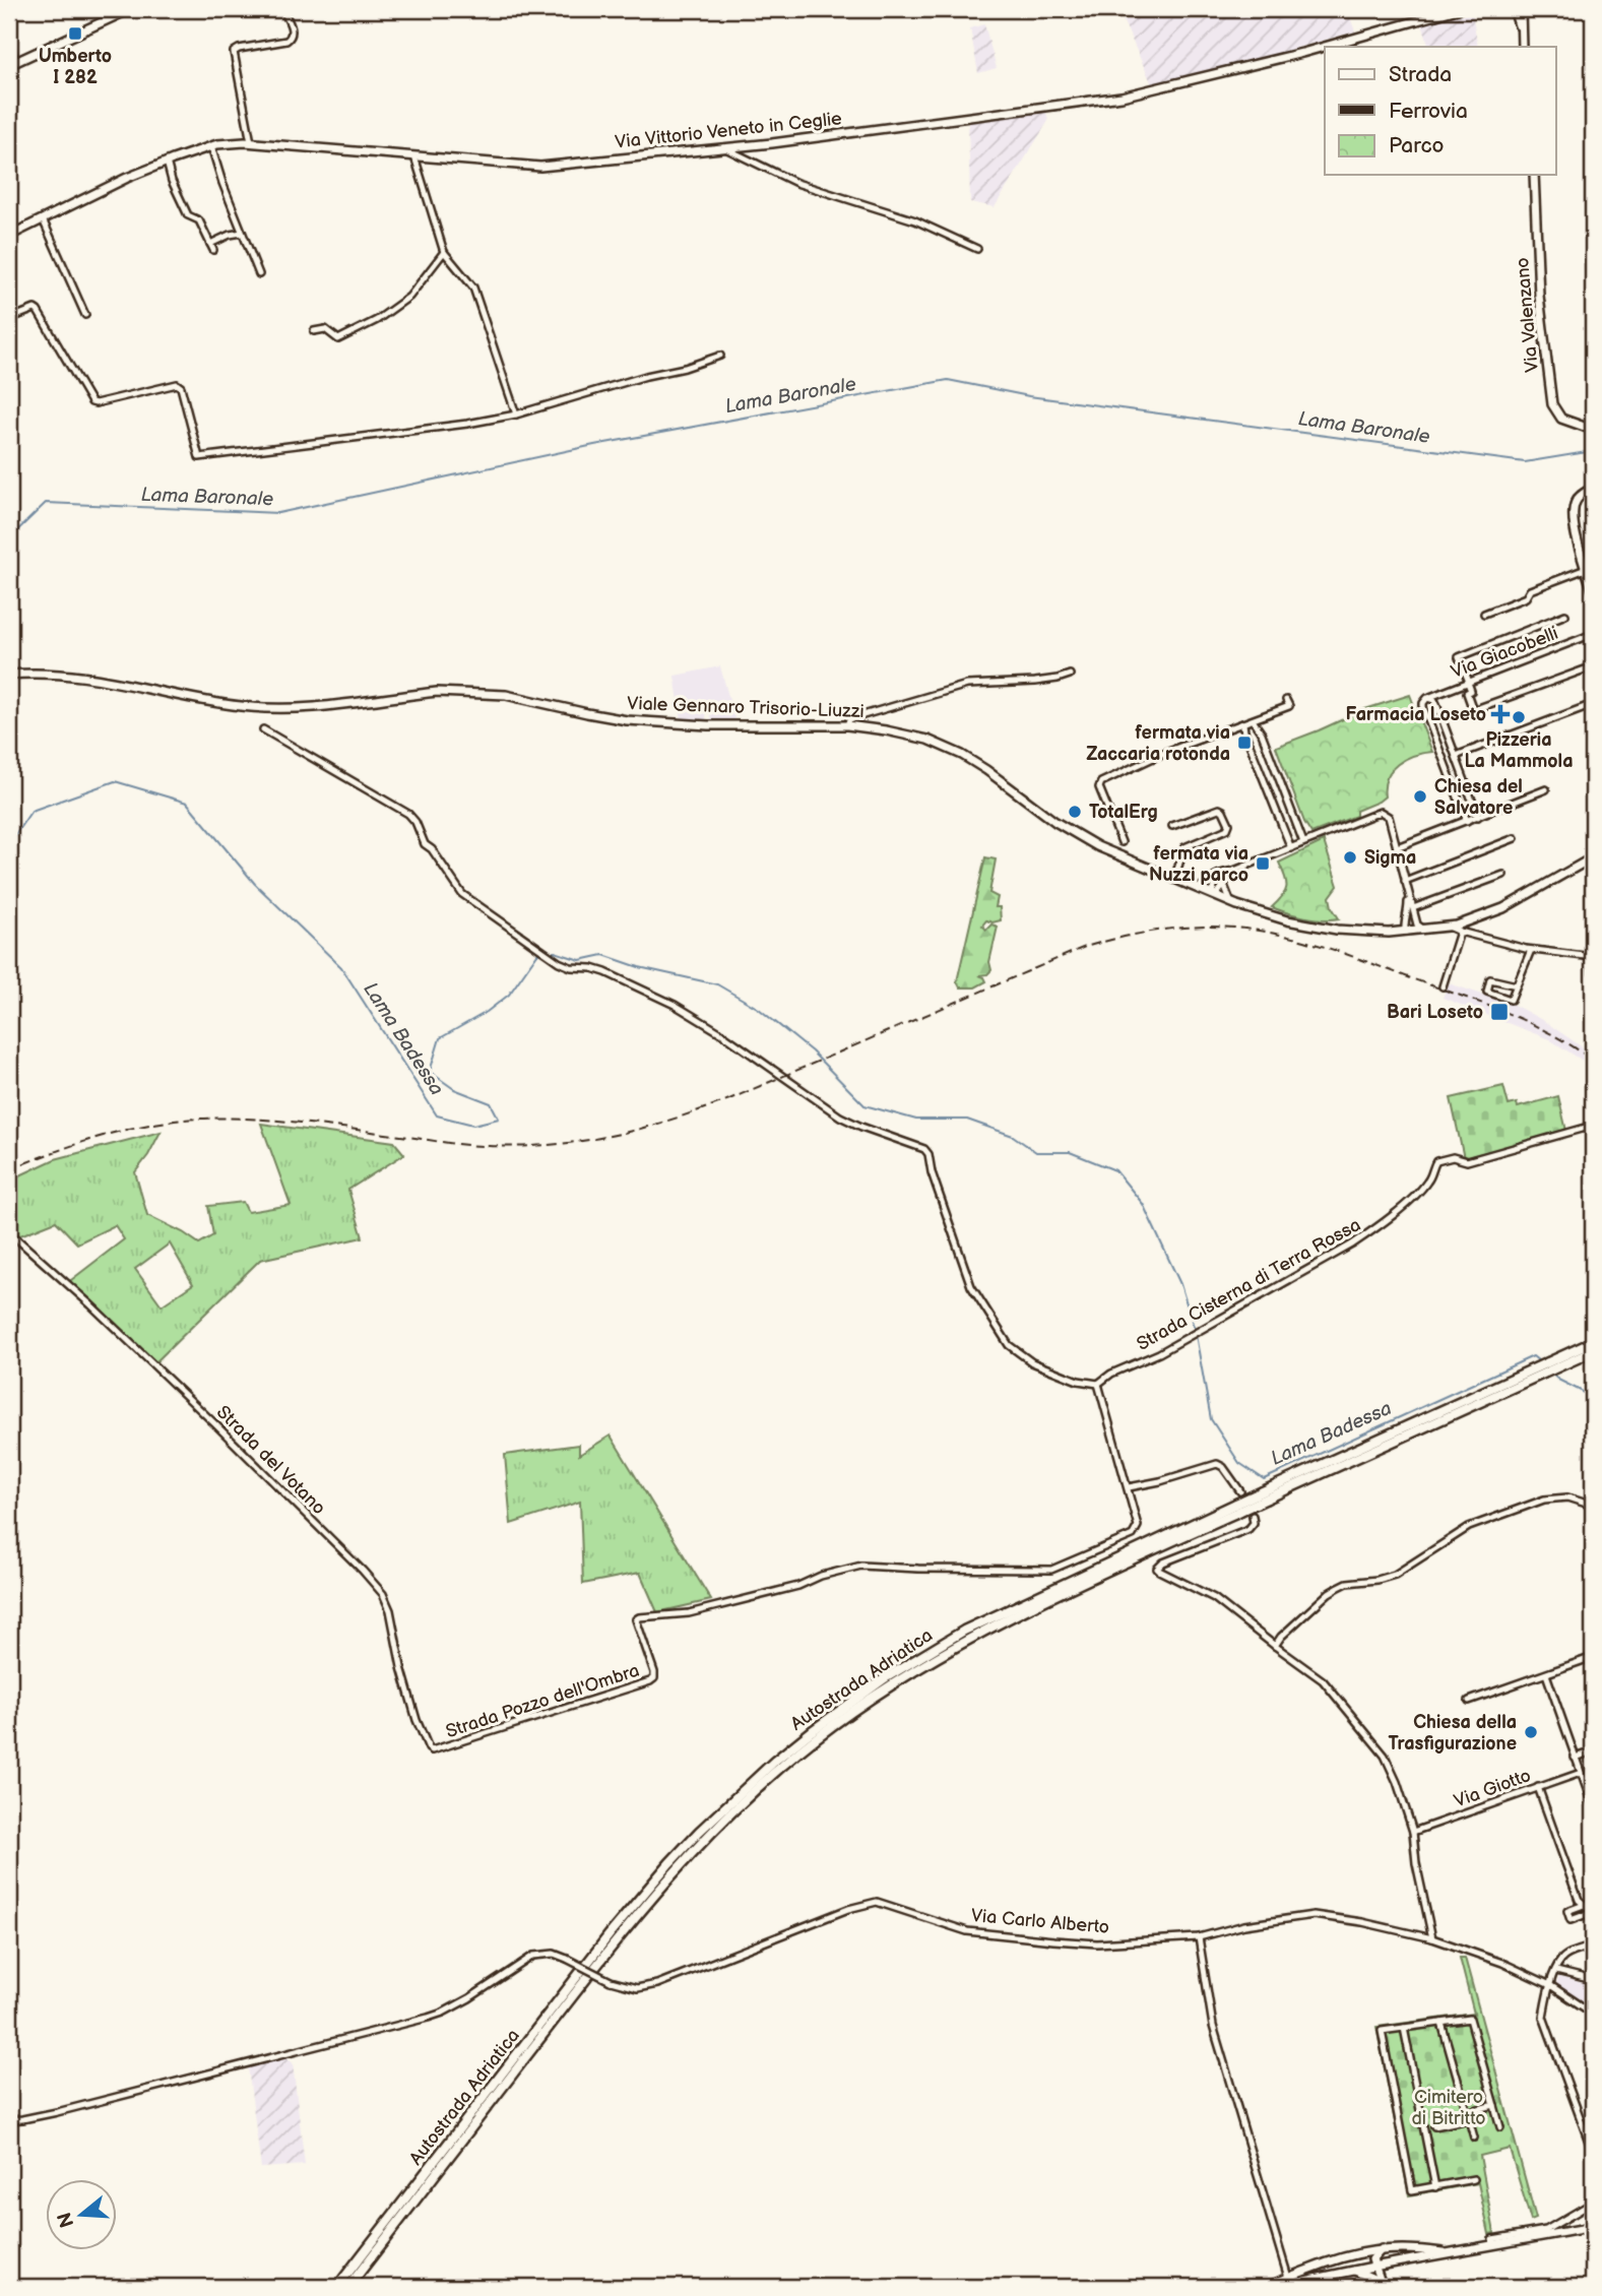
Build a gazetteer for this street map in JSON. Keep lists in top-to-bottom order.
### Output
{
  "streets": {
    "highway": ["Autostrada Adriatica"],
    "main road": ["Via Vittorio Veneto in Ceglie", "Via Valenzano", "Viale Gennaro Trisorio-Liuzzi"],
    "street": [
      "Via Giacobelli",
      "Strada Cisterna di Terra Rossa",
      "Strada del Votano",
      "Strada Pozzo dell'Ombra",
      "Via Giotto",
      "Via Carlo Alberto"
    ]
  },
  "crossings": [
    ["Strada Cisterna di Terra Rossa", "Strada Pozzo dell'Ombra"],
    ["Strada del Votano", "Strada Pozzo dell'Ombra"]
  ],
  "water": ["Lama Baronale", "Lama Badessa"],
  "parks": ["Cimitero di Bitritto"],
  "places": {
    "transit": [
      "Umberto I 282",
      "fermata via Zaccaria rotonda",
      "fermata via Nuzzi parco",
      "Bari Loseto"
    ],
    "health": ["Farmacia Loseto"],
    "other": [
      "Pizzeria La Mammola",
      "Chiesa del Salvatore",
      "TotalErg",
      "Sigma",
      "Chiesa della Trasfigurazione"
    ]
  },
  "legend": ["Strada", "Ferrovia", "Parco"],
  "north": "left"
}
